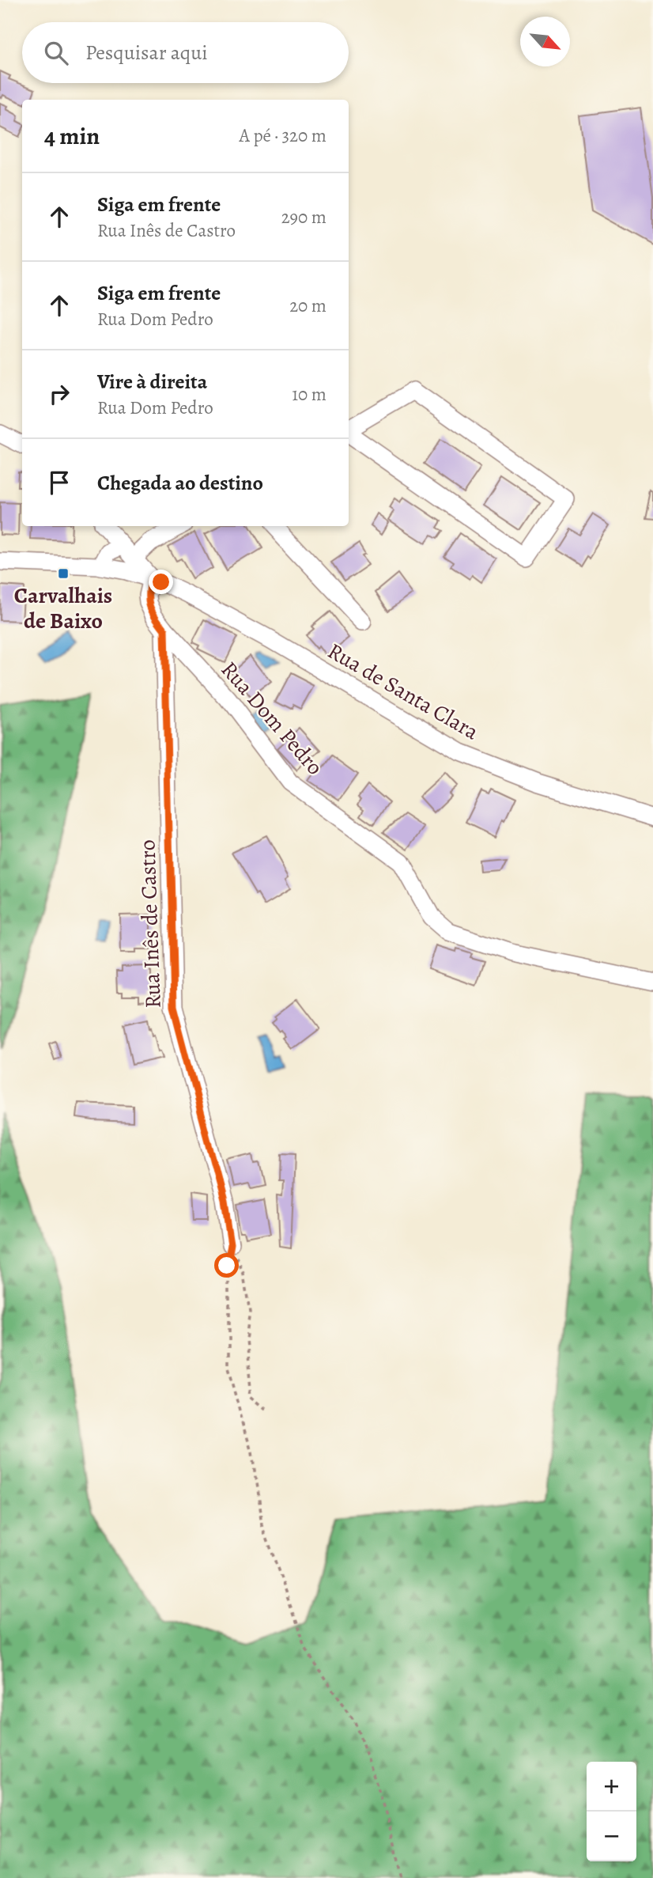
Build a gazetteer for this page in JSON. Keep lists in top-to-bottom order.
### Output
{
  "streets": {
    "street": ["Rua de Santa Clara", "Rua Dom Pedro", "Rua Inês de Castro"]
  },
  "crossings": [
    ["Rua de Santa Clara", "Rua Dom Pedro"],
    ["Rua Dom Pedro", "Rua Inês de Castro"]
  ],
  "places": {
    "transit": ["Carvalhais de Baixo"]
  },
  "north": "bottom right",
  "page": {
    "search": "Pesquisar aqui",
    "heading": ["4 min", "A pé · 320 m"],
    "list": [
      ["Siga em frente", "Rua Inês de Castro", "290 m"],
      ["Siga em frente", "Rua Dom Pedro", "20 m"],
      ["Vire à direita", "Rua Dom Pedro", "10 m"],
      "Chegada ao destino"
    ],
    "map_buttons": ["+", "−"]
  }
}
